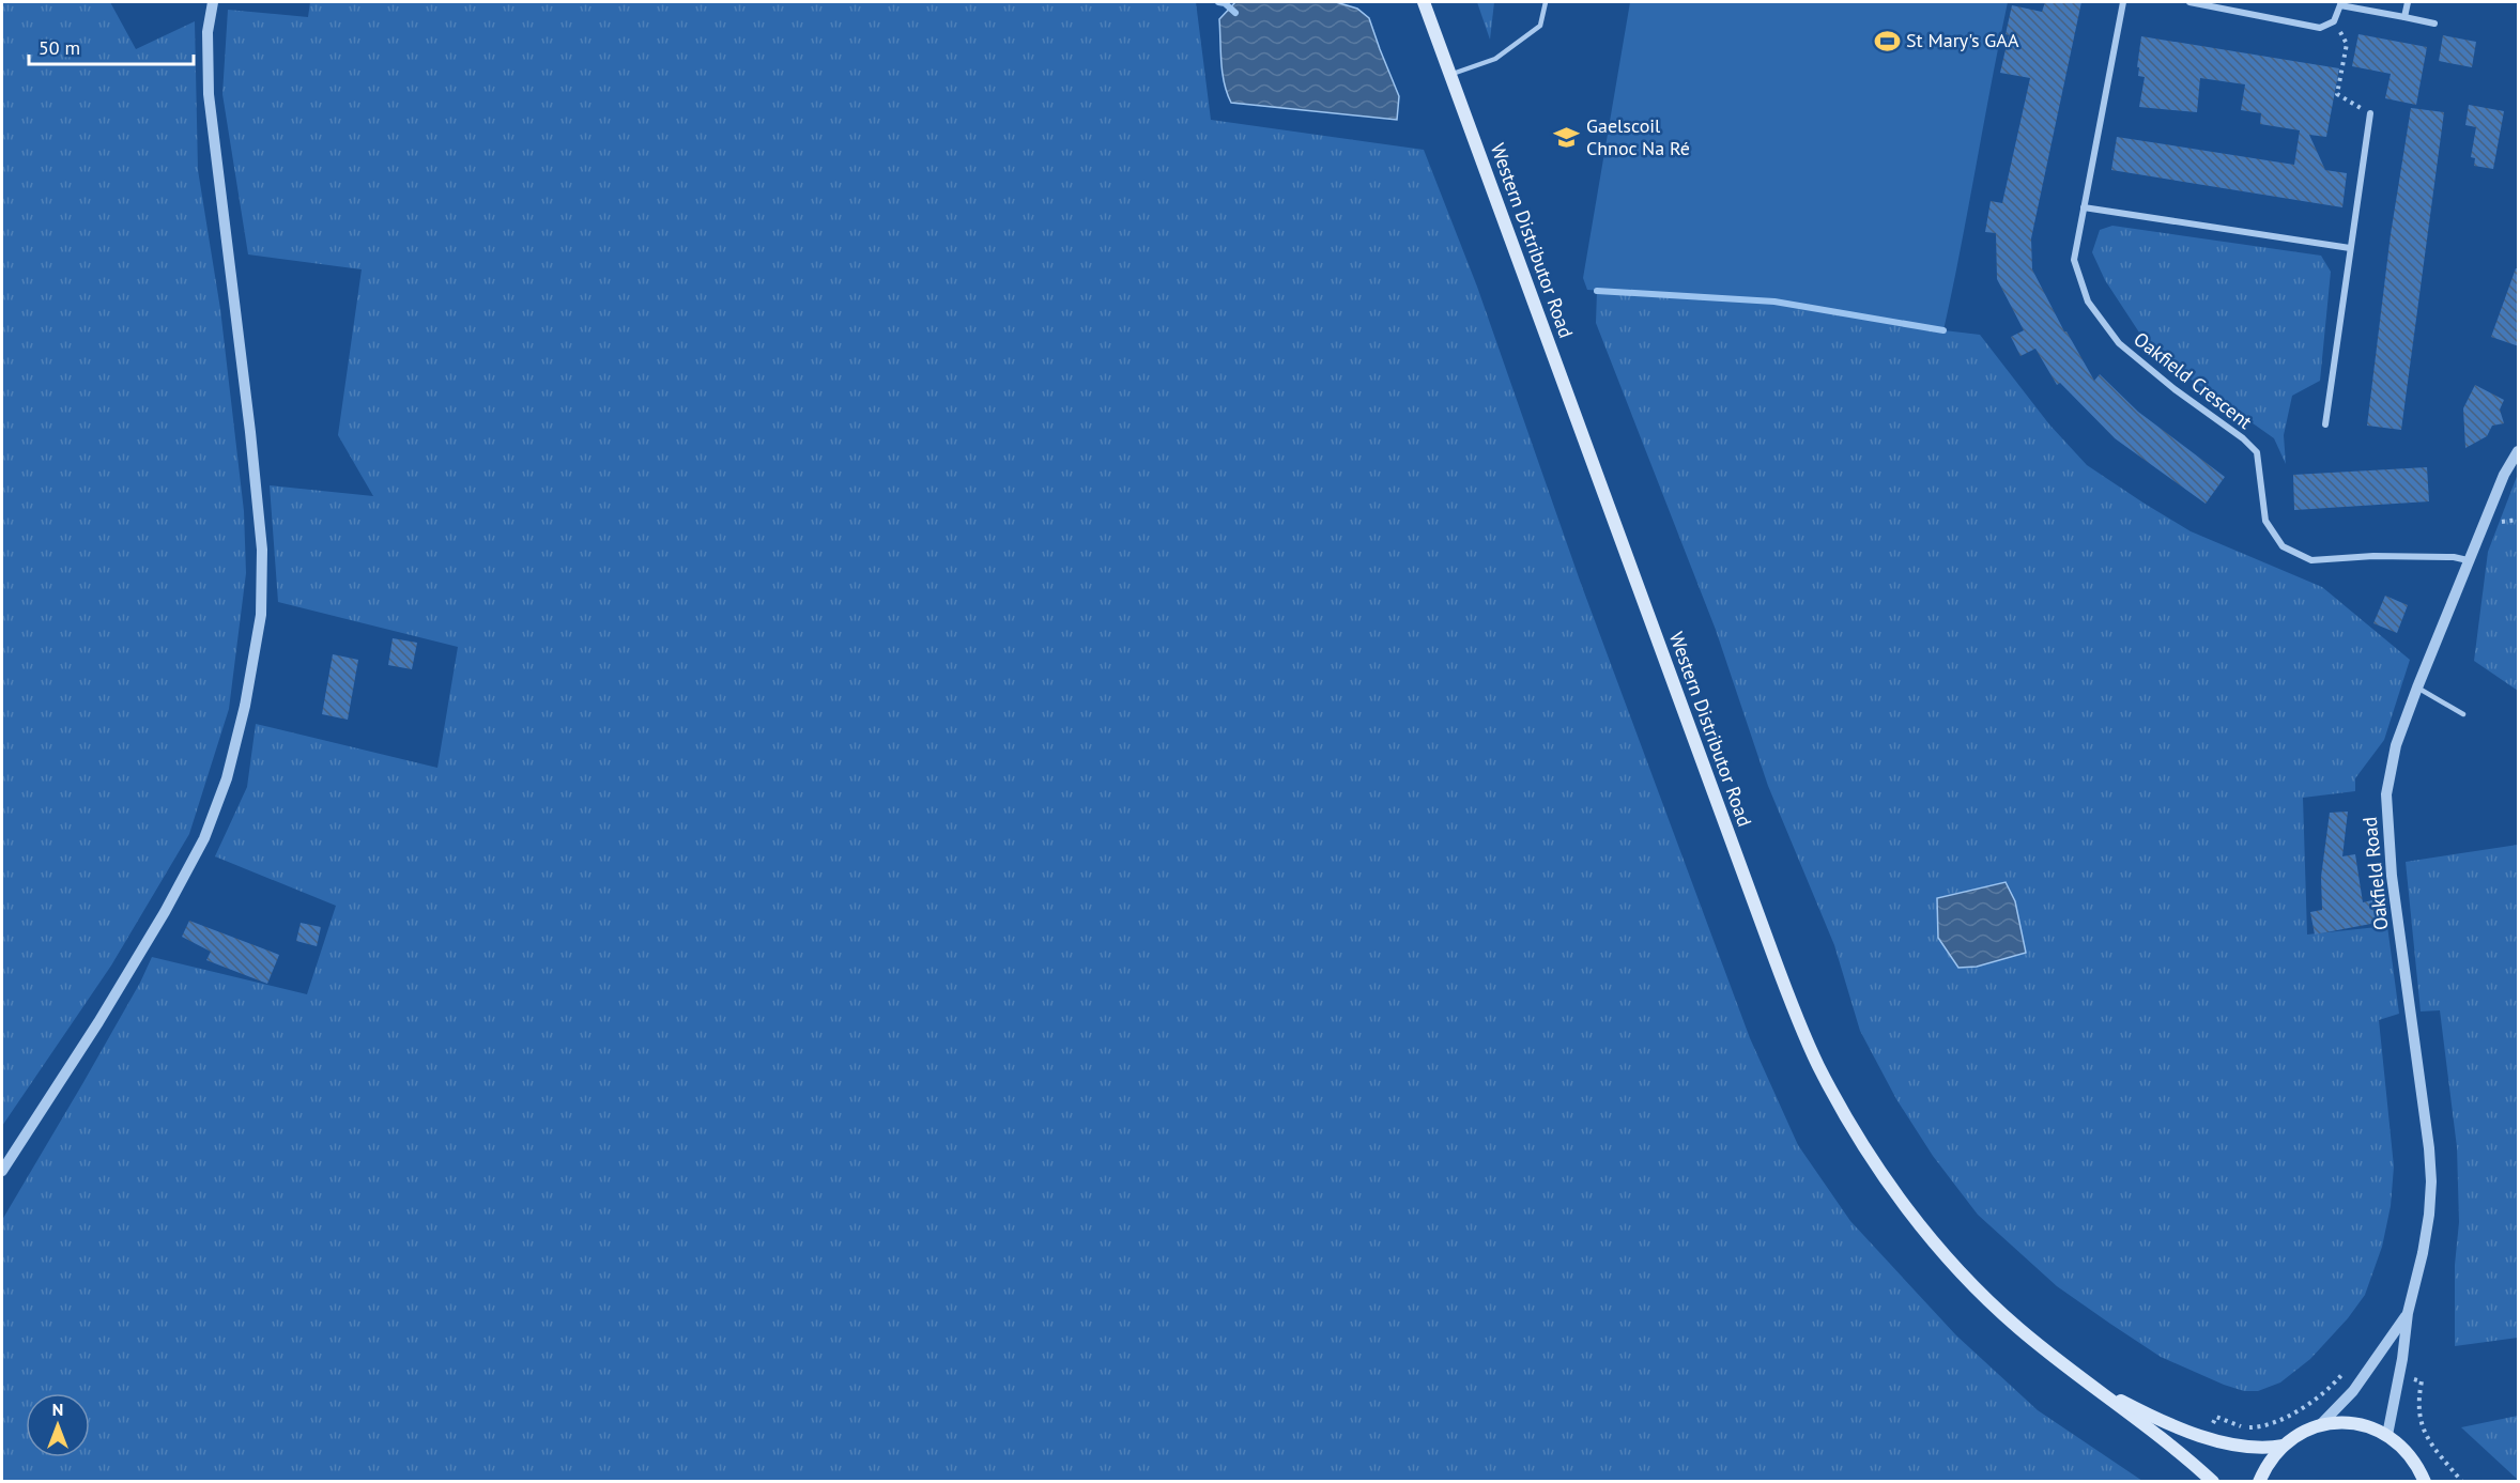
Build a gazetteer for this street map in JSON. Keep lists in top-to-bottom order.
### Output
{
  "streets": {
    "main road": ["Western Distributor Road"],
    "street": ["Oakfield Crescent", "Oakfield Road"]
  },
  "crossings": [
    ["Oakfield Crescent", "Oakfield Road"]
  ],
  "places": {
    "sports": ["St Mary's GAA"],
    "school or university": ["Gaelscoil Chnoc Na Ré"]
  },
  "scale_bar": "50 m",
  "north": "top"
}
